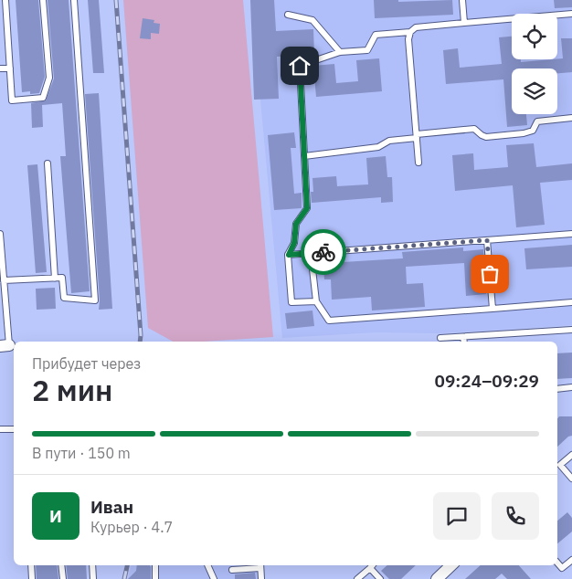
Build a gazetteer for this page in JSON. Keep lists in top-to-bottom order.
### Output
{
  "page": {
    "heading": ["2 мин", "Прибудет через", "09:24–09:29"],
    "panel": ["Иван", "Курьер · 4.7"],
    "bar": "В пути · 150 m",
    "round": "И"
  }
}
